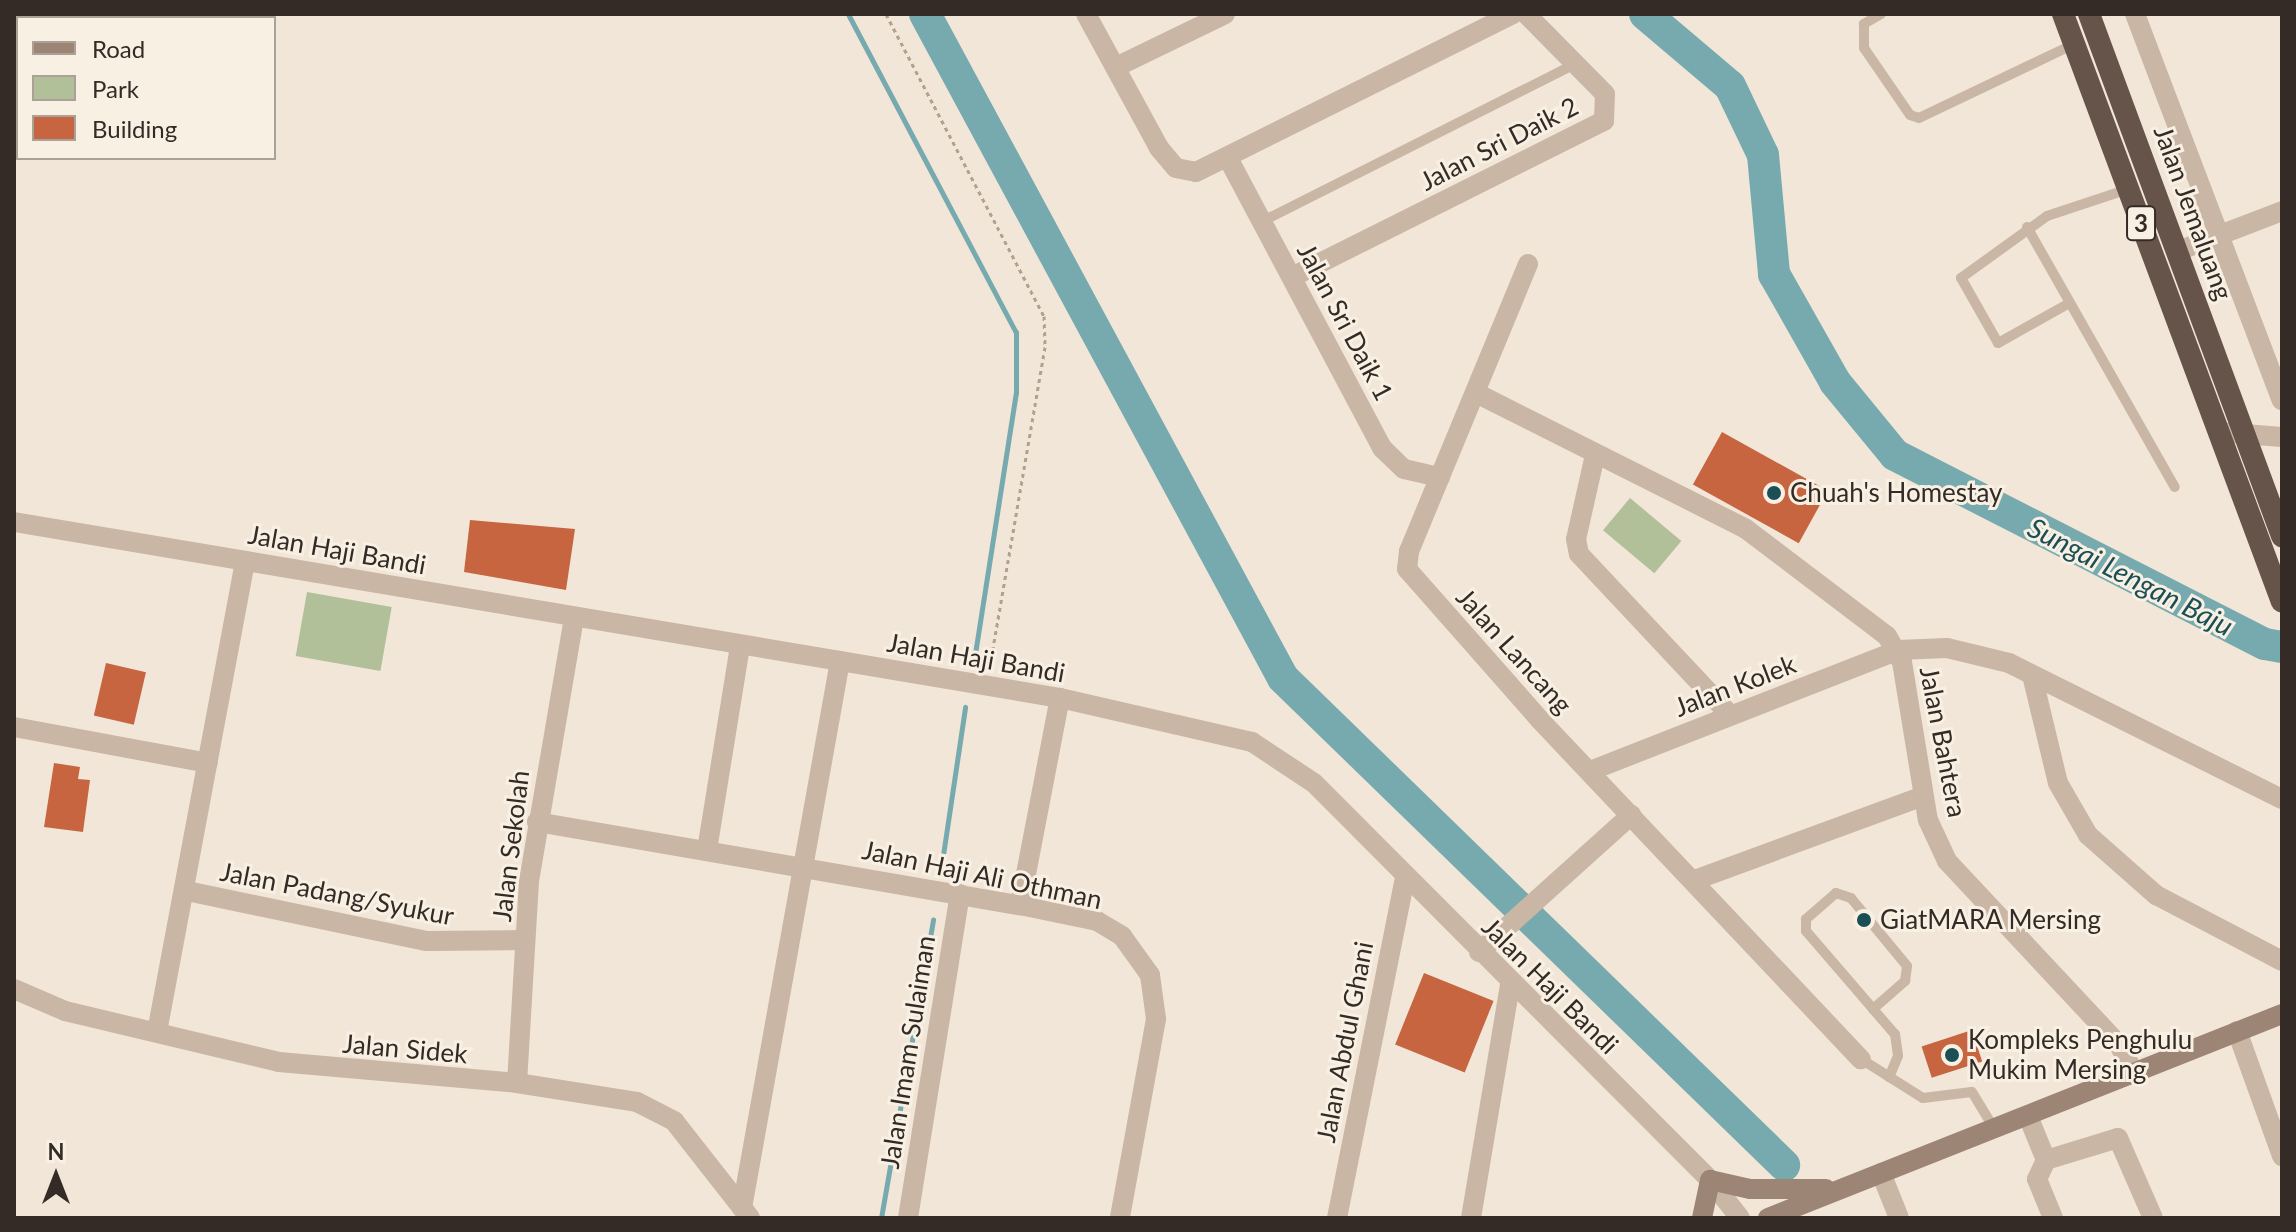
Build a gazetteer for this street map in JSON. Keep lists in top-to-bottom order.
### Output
{
  "streets": {
    "highway": ["Jalan Jemaluang", "3"],
    "street": [
      "Jalan Sri Daik 2",
      "Jalan Sri Daik 1",
      "Jalan Haji Bandi",
      "Jalan Lancang",
      "Jalan Kolek",
      "Jalan Bahtera",
      "Jalan Sekolah",
      "Jalan Haji Ali Othman",
      "Jalan Padang/Syukur",
      "Jalan Abdul Ghani",
      "Jalan Sidek",
      "Jalan Imam Sulaiman"
    ]
  },
  "crossings": [
    ["Jalan Sri Daik 2", "Jalan Sri Daik 1"],
    ["Jalan Jemaluang", "3"],
    ["Jalan Sri Daik 1", "Jalan Lancang"],
    ["Jalan Haji Bandi", "Jalan Sekolah"],
    ["Jalan Haji Bandi", "Jalan Abdul Ghani"],
    ["Jalan Lancang", "Jalan Kolek"],
    ["Jalan Lancang", "Jalan Bahtera"],
    ["Jalan Kolek", "Jalan Bahtera"],
    ["Jalan Sekolah", "Jalan Haji Ali Othman"],
    ["Jalan Sekolah", "Jalan Padang/Syukur"],
    ["Jalan Sekolah", "Jalan Sidek"],
    ["Jalan Haji Ali Othman", "Jalan Imam Sulaiman"]
  ],
  "water": ["Sungai Lengan Baju"],
  "places": ["Chuah's Homestay", "GiatMARA Mersing", "Kompleks Penghulu Mukim Mersing"],
  "legend": ["Road", "Park", "Building"],
  "north": "top"
}
